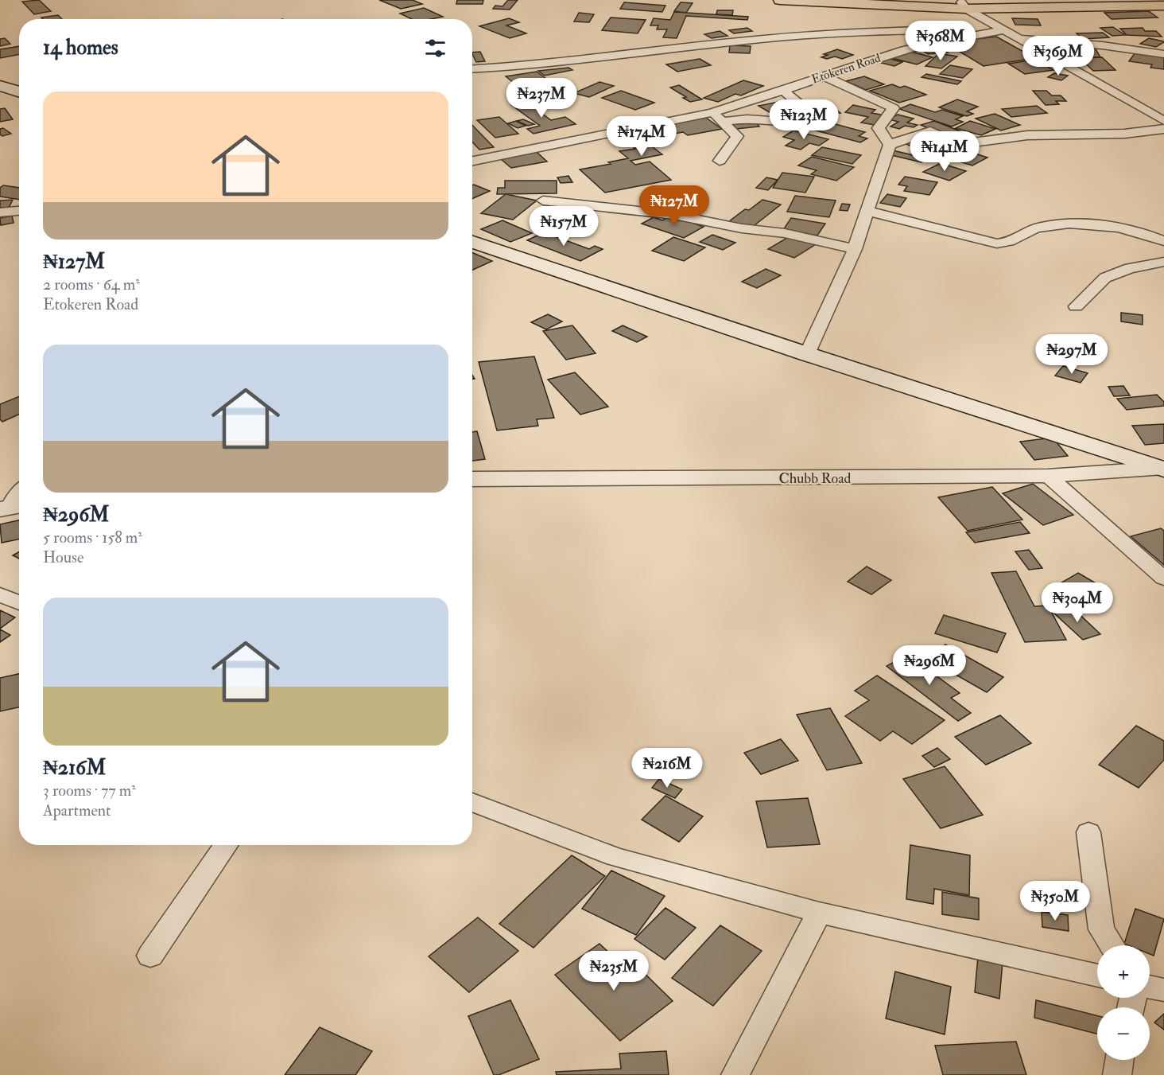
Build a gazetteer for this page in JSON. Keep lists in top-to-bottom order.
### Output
{
  "streets": {
    "street": ["Etokeren Road", "Chubb Road"]
  },
  "page": {
    "heading": "14 homes",
    "price": [
      "₦368M",
      "₦369M",
      "₦237M",
      "₦123M",
      "₦174M",
      "₦141M",
      "₦127M",
      "₦157M",
      "₦297M",
      "₦304M",
      "₦296M",
      "₦216M",
      "₦350M",
      "₦235M"
    ],
    "list": [
      {
        "name": "₦127M",
        "note": "2 rooms · 64 m² · Etokeren Road"
      },
      {
        "name": "₦296M",
        "note": "5 rooms · 158 m² · House"
      },
      {
        "name": "₦216M",
        "note": "3 rooms · 77 m² · Apartment"
      }
    ],
    "map_buttons": ["+", "−"]
  }
}
